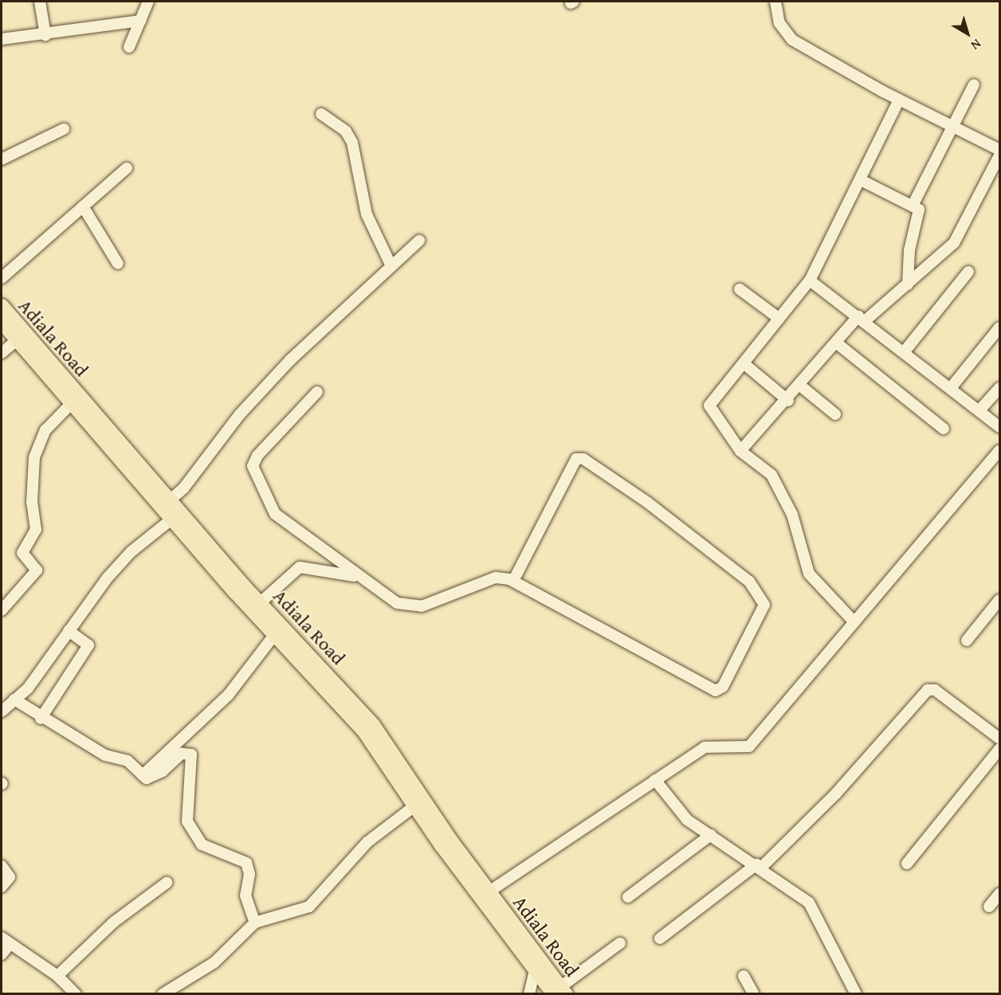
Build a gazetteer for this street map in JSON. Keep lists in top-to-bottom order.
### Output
{
  "streets": {
    "main road": ["Adiala Road"]
  },
  "north": "bottom right"
}
